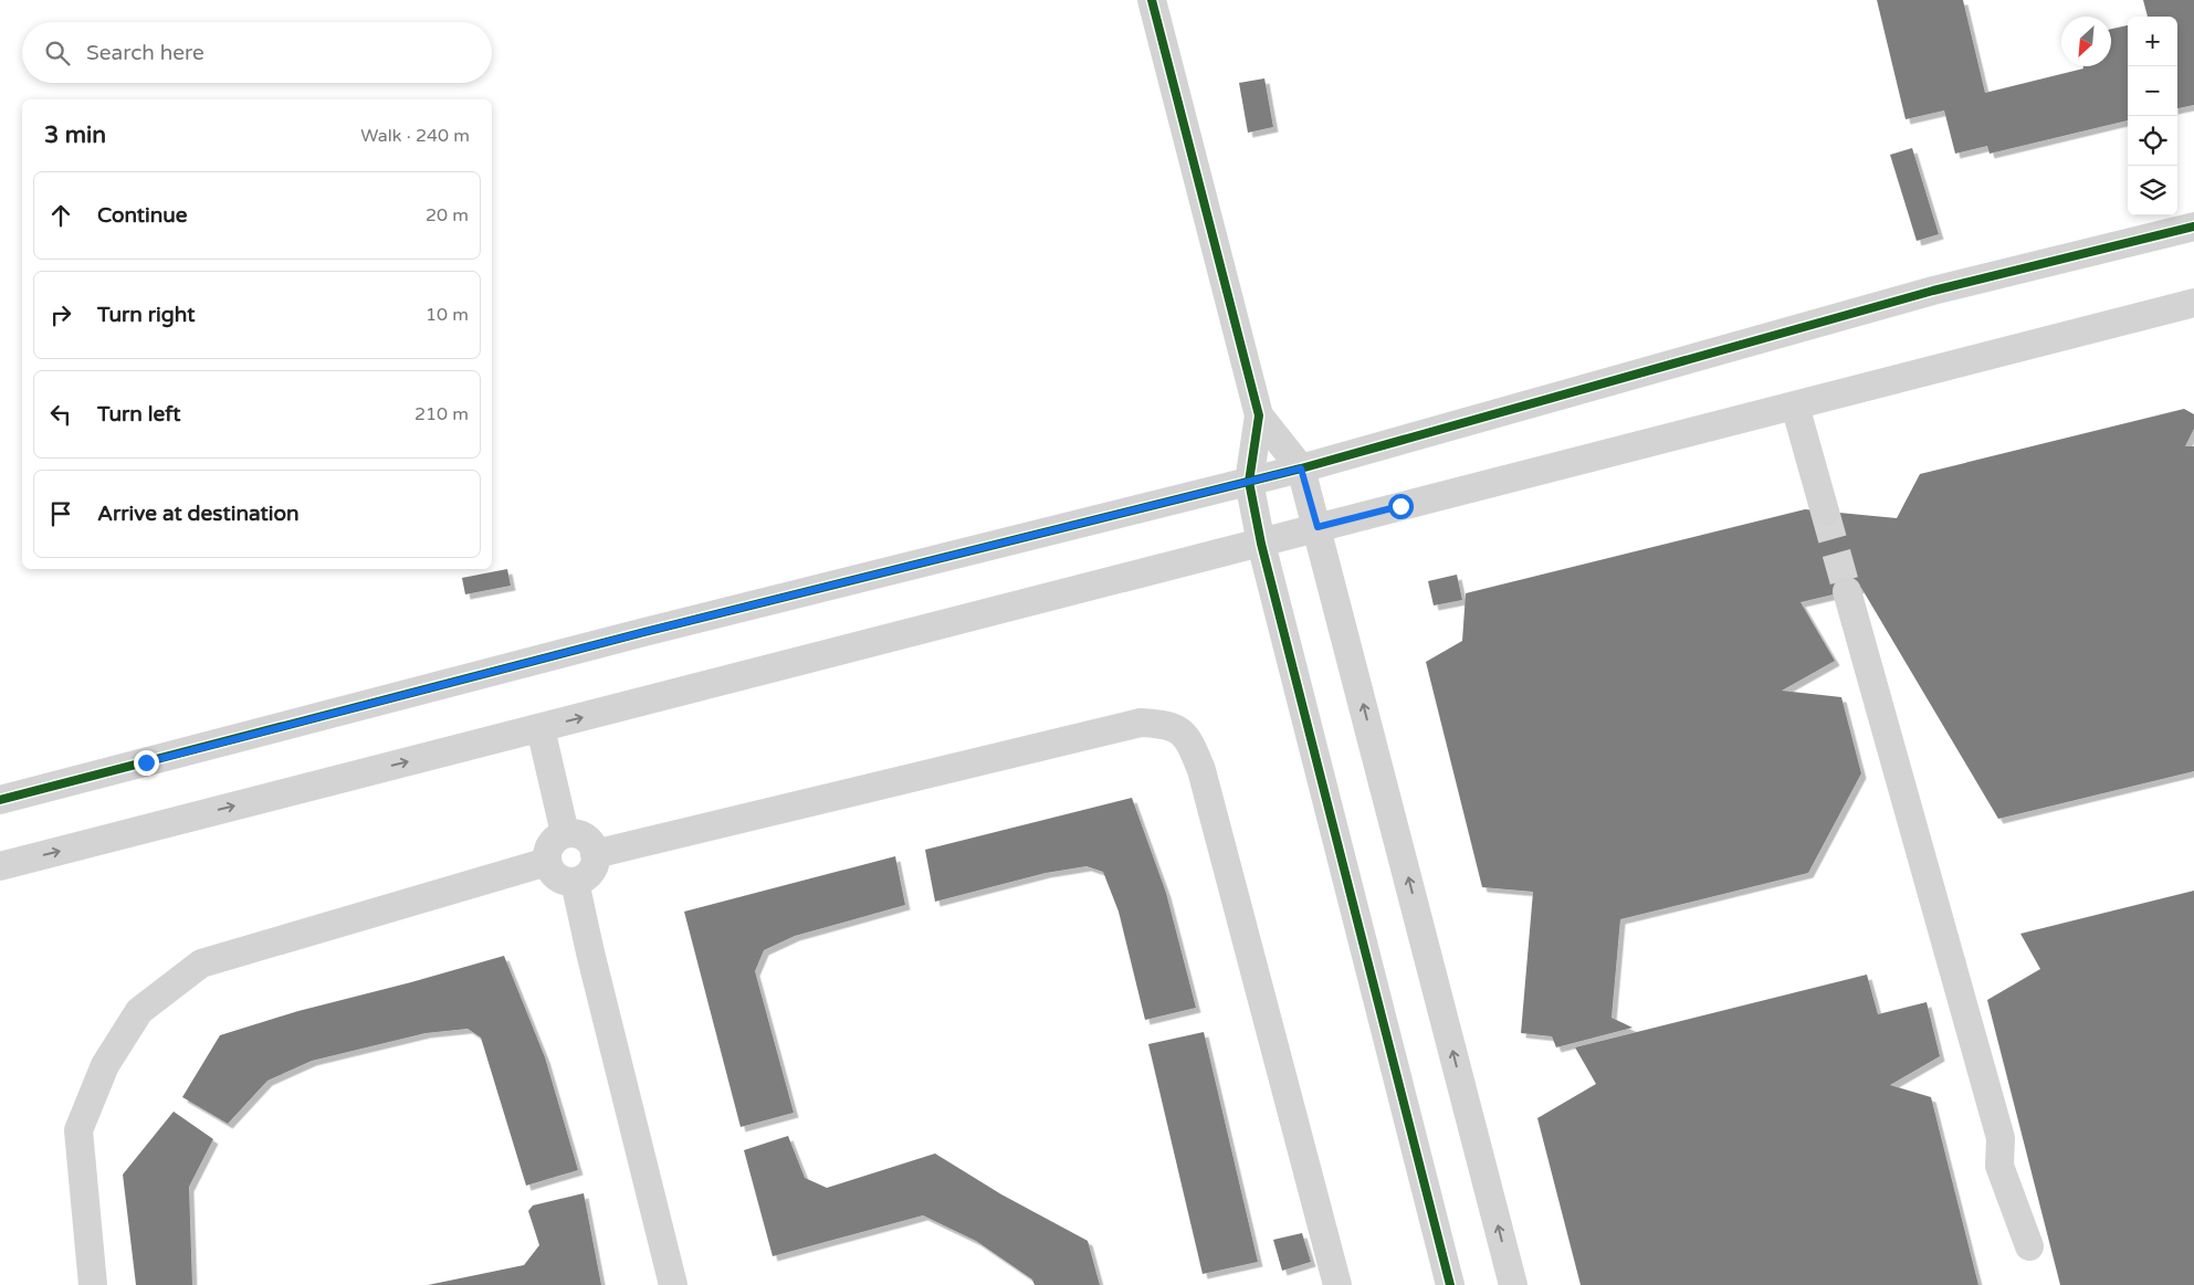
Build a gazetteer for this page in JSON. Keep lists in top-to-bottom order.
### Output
{
  "north": "bottom left",
  "page": {
    "map_buttons": ["+", "−"],
    "search": "Search here",
    "heading": ["3 min", "Walk · 240 m"],
    "list": [
      ["Continue", "20 m"],
      ["Turn right", "10 m"],
      ["Turn left", "210 m"],
      "Arrive at destination"
    ]
  }
}
